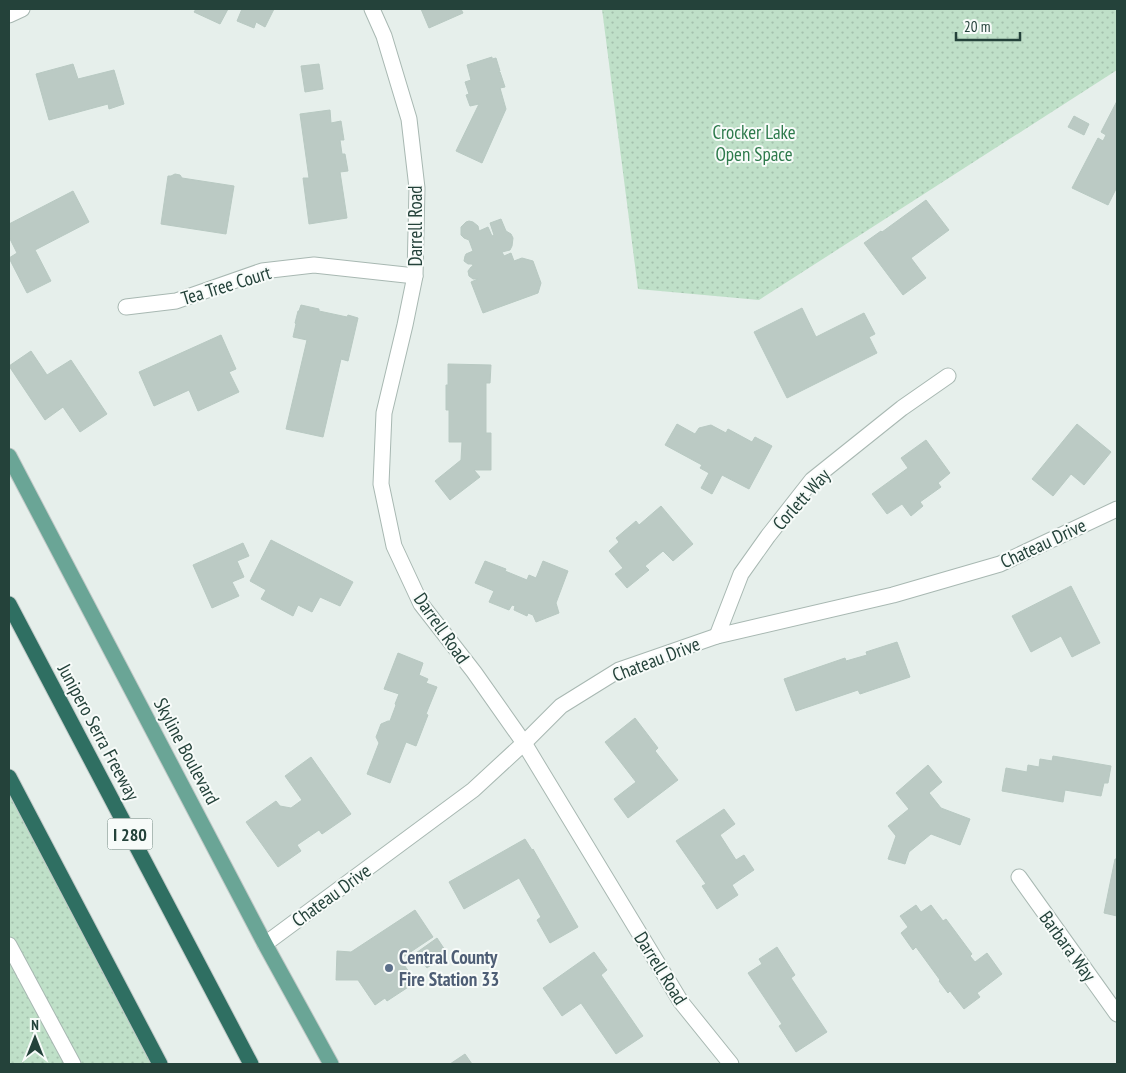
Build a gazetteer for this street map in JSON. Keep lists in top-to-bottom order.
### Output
{
  "streets": {
    "highway": ["Junipero Serra Freeway", "I 280"],
    "main road": ["Skyline Boulevard"],
    "street": [
      "Darrell Road",
      "Tea Tree Court",
      "Corlett Way",
      "Chateau Drive",
      "Barbara Way"
    ]
  },
  "crossings": [
    ["Darrell Road", "Tea Tree Court"],
    ["Darrell Road", "Chateau Drive"],
    ["Corlett Way", "Chateau Drive"],
    ["Chateau Drive", "Skyline Boulevard"]
  ],
  "parks": ["Crocker Lake Open Space"],
  "places": ["Central County Fire Station 33"],
  "scale_bar": "20 m",
  "north": "top"
}
